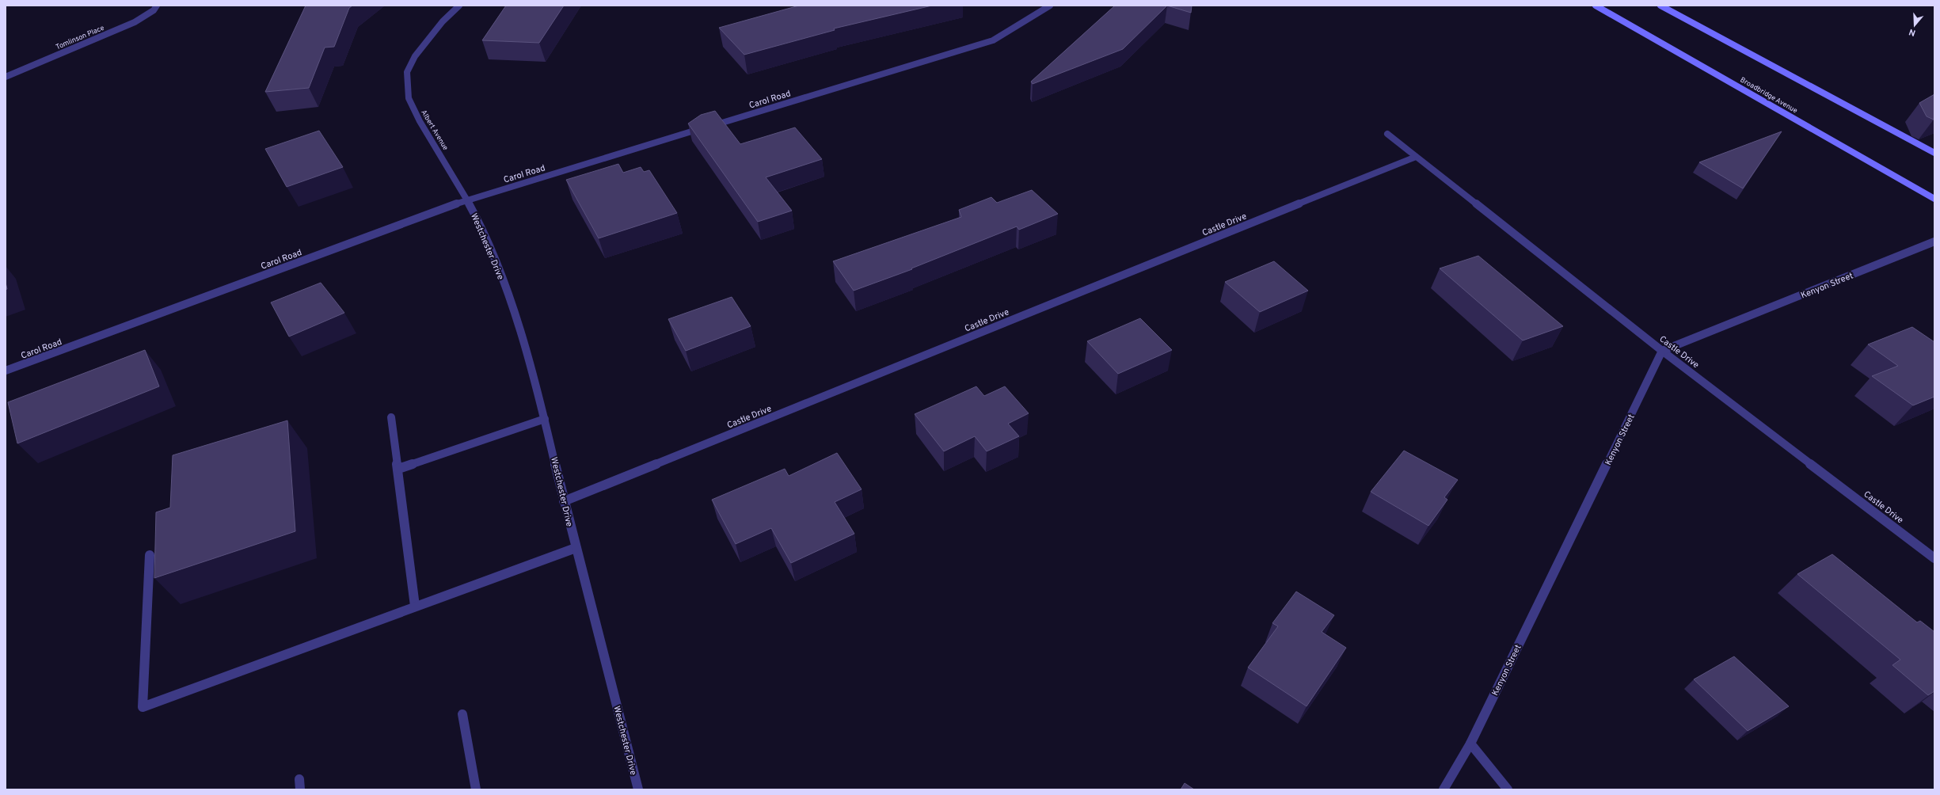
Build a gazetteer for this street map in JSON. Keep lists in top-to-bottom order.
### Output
{
  "streets": {
    "main road": ["Broadbridge Avenue"],
    "street": [
      "Tomlinson Place",
      "Carol Road",
      "Albert Avenue",
      "Castle Drive",
      "Westchester Drive",
      "Kenyon Street"
    ]
  },
  "crossings": [
    ["Carol Road", "Albert Avenue"],
    ["Carol Road", "Westchester Drive"],
    ["Albert Avenue", "Westchester Drive"],
    ["Castle Drive", "Westchester Drive"],
    ["Castle Drive", "Kenyon Street"]
  ],
  "north": "bottom"
}
